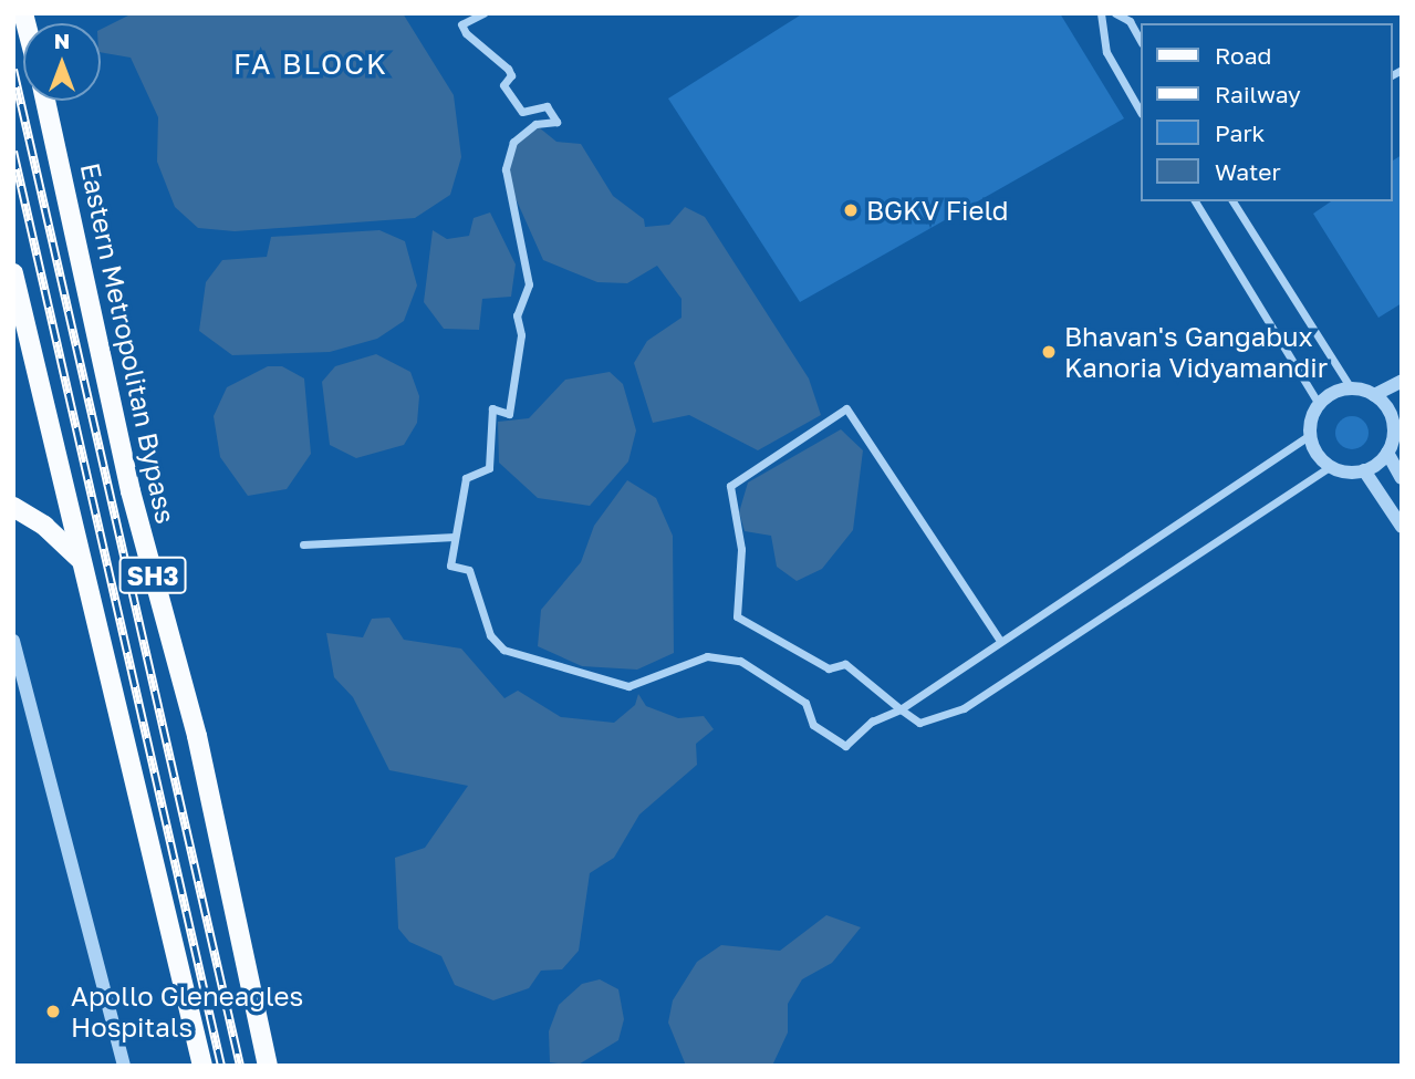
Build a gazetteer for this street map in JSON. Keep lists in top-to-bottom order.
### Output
{
  "streets": {
    "main road": ["Eastern Metropolitan Bypass", "SH3"]
  },
  "districts": ["FA BLOCK"],
  "places": ["BGKV Field", "Bhavan's Gangabux Kanoria Vidyamandir", "Apollo Gleneagles Hospitals"],
  "legend": [
    "Road",
    "Railway",
    "Park",
    "Water"
  ],
  "north": "top"
}
